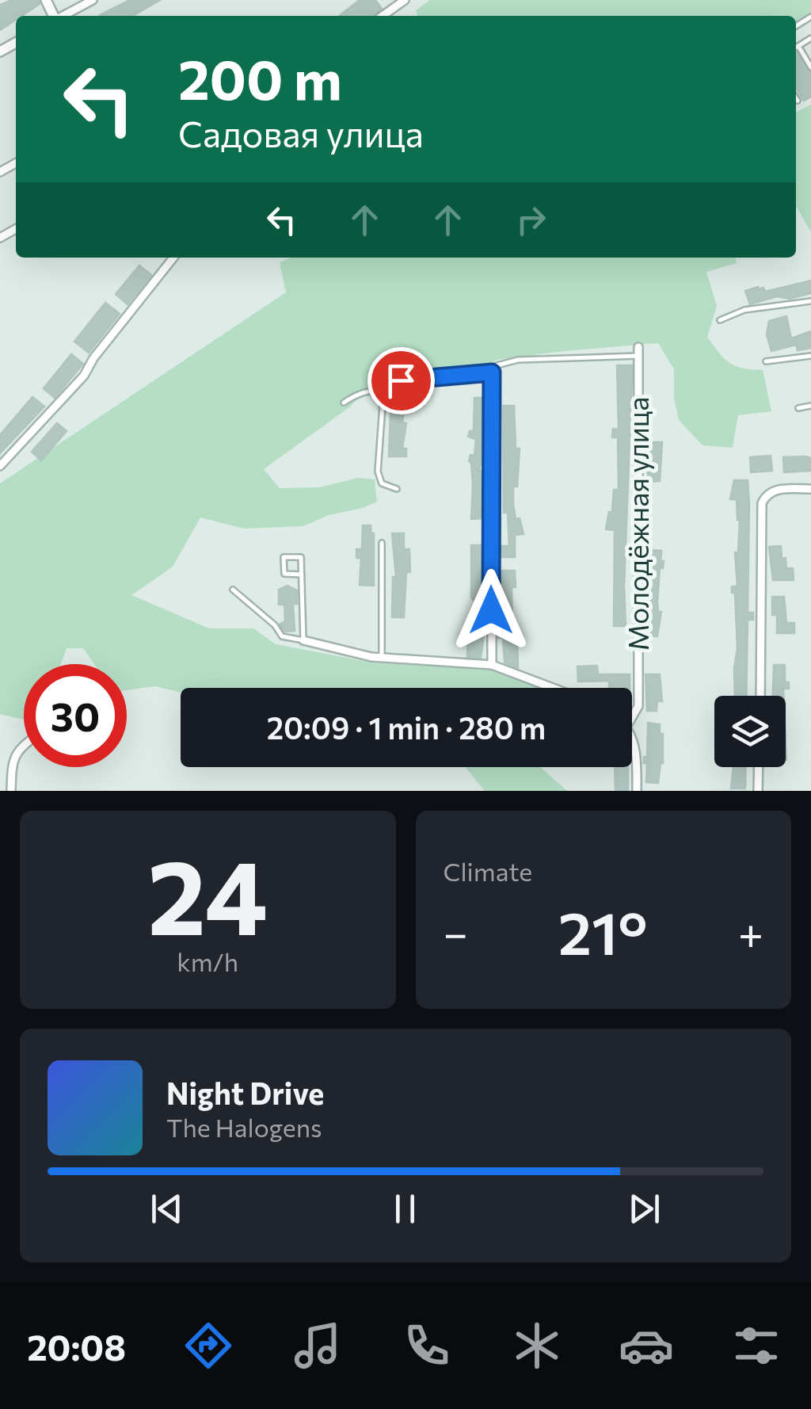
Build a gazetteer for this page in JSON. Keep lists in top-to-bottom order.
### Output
{
  "streets": {
    "street": ["Молодёжная улица"]
  },
  "page": {
    "turn": ["200 m", "Садовая улица"],
    "limit": "30",
    "trip": "20:09 · 1 min · 280 m",
    "tile": [
      ["24", "km/h"],
      "Climate"
    ],
    "heat": ["−", "21°", "+"],
    "song": ["Night Drive", "The Halogens"],
    "tabs": "20:08"
  }
}
